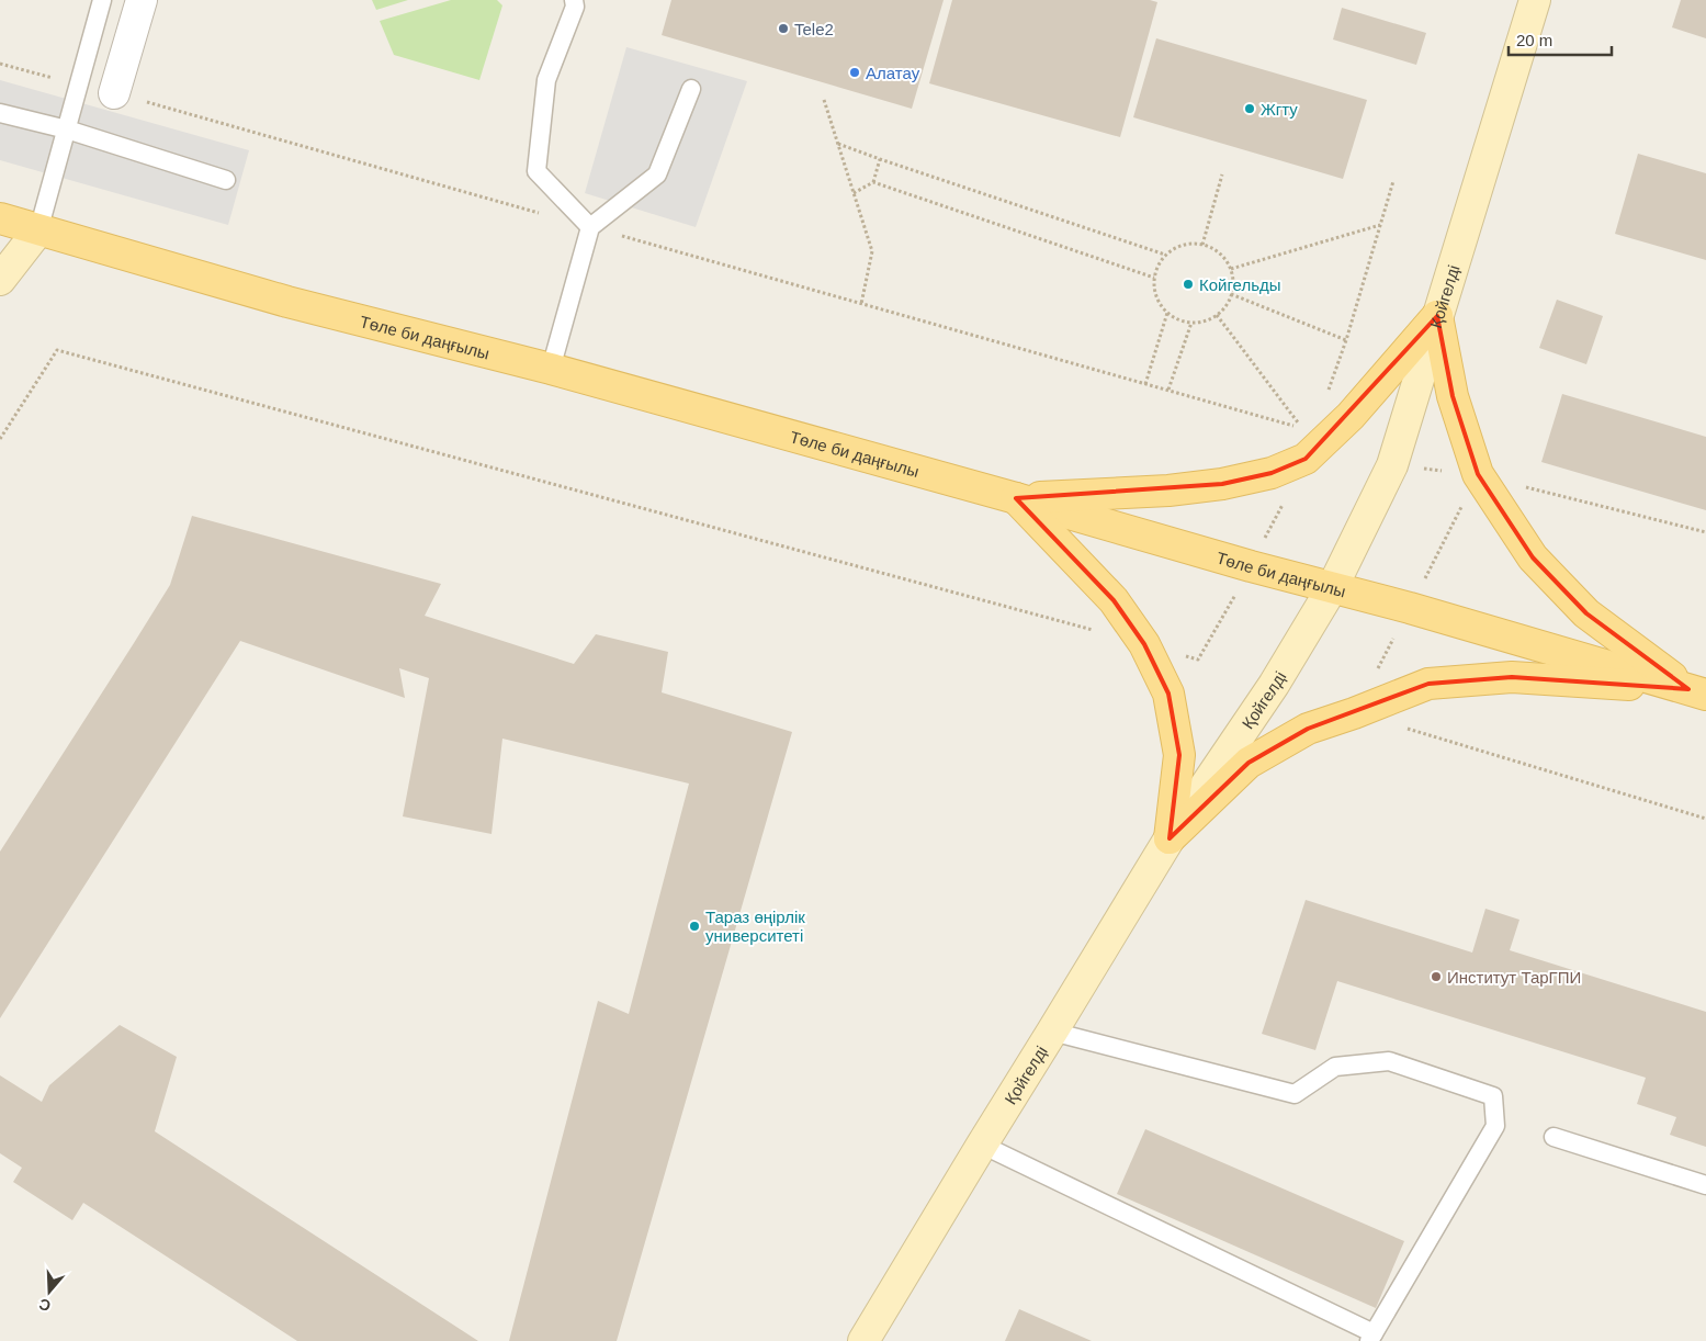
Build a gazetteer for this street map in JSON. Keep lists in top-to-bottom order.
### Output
{
  "streets": {
    "main road": ["Төле би даңғылы"],
    "street": ["Қойгелді"]
  },
  "crossings": [
    ["Қойгелді", "Төле би даңғылы"]
  ],
  "places": [
    "Tele2",
    "Алатау",
    "Жгту",
    "Койгельды",
    "Тараз өңірлік университеті",
    "Институт ТарГПИ"
  ],
  "scale_bar": "20 m",
  "north": "bottom"
}
